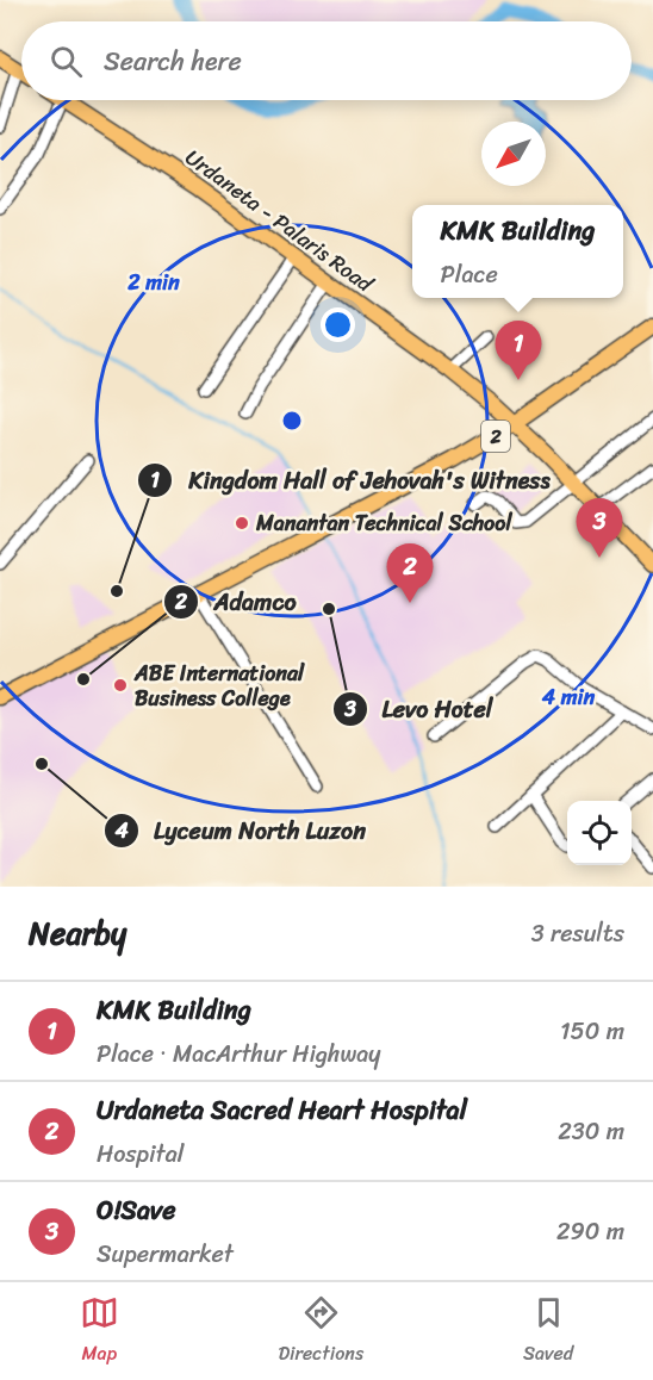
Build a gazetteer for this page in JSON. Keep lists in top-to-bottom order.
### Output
{
  "streets": {
    "main road": ["Urdaneta - Palaris Road", "2"]
  },
  "crossings": [
    ["Urdaneta - Palaris Road", "2"]
  ],
  "places": [
    "Manantan Technical School",
    "Kingdom Hall of Jehovah's Witness",
    "Levo Hotel",
    "Adamco",
    "ABE International Business College",
    "Lyceum North Luzon"
  ],
  "north": "bottom left",
  "page": {
    "search": "Search here",
    "popup": ["KMK Building", "Place"],
    "pins": ["1", "3", "2"],
    "heading": ["Nearby", "3 results"],
    "list": [
      {
        "mark": "1",
        "name": "KMK Building",
        "note": "Place · MacArthur Highway",
        "value": "150 m"
      },
      {
        "mark": "2",
        "name": "Urdaneta Sacred Heart Hospital",
        "note": "Hospital",
        "value": "230 m"
      },
      {
        "mark": "3",
        "name": "O!Save",
        "note": "Supermarket",
        "value": "290 m"
      }
    ],
    "nav": ["Map", "Directions", "Saved"]
  },
  "rings": ["2 min", "4 min"]
}
